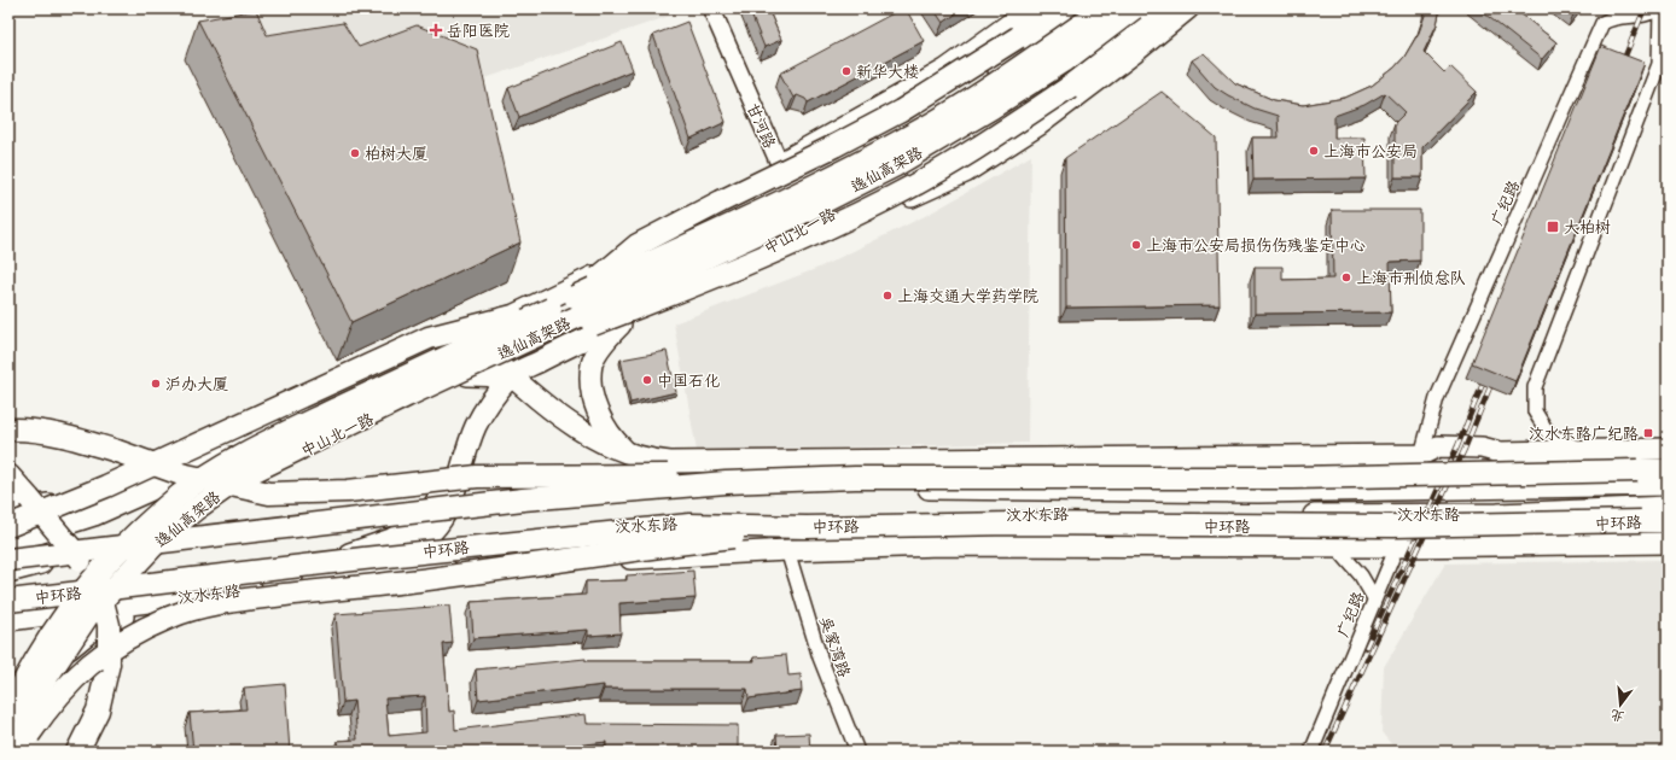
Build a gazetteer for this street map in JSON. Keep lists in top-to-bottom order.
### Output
{
  "streets": {
    "highway": ["逸仙高架路", "中环路"],
    "main road": ["中山北一路", "汶水东路"],
    "street": ["甘河路", "广纪路", "吴家湾路"]
  },
  "crossings": [
    ["甘河路", "中山北一路"],
    ["逸仙高架路", "中山北一路"],
    ["广纪路", "汶水东路"],
    ["中山北一路", "汶水东路"],
    ["汶水东路", "吴家湾路"]
  ],
  "places": {
    "health": ["岳阳医院"],
    "other": [
      "新华大楼",
      "上海市公安局",
      "柏树大厦",
      "上海市公安局损伤伤残鉴定中心",
      "上海市刑侦总队",
      "上海交通大学药学院",
      "中国石化",
      "沪办大厦"
    ],
    "transit": ["大柏树", "汶水东路广纪路"]
  },
  "north": "bottom"
}
